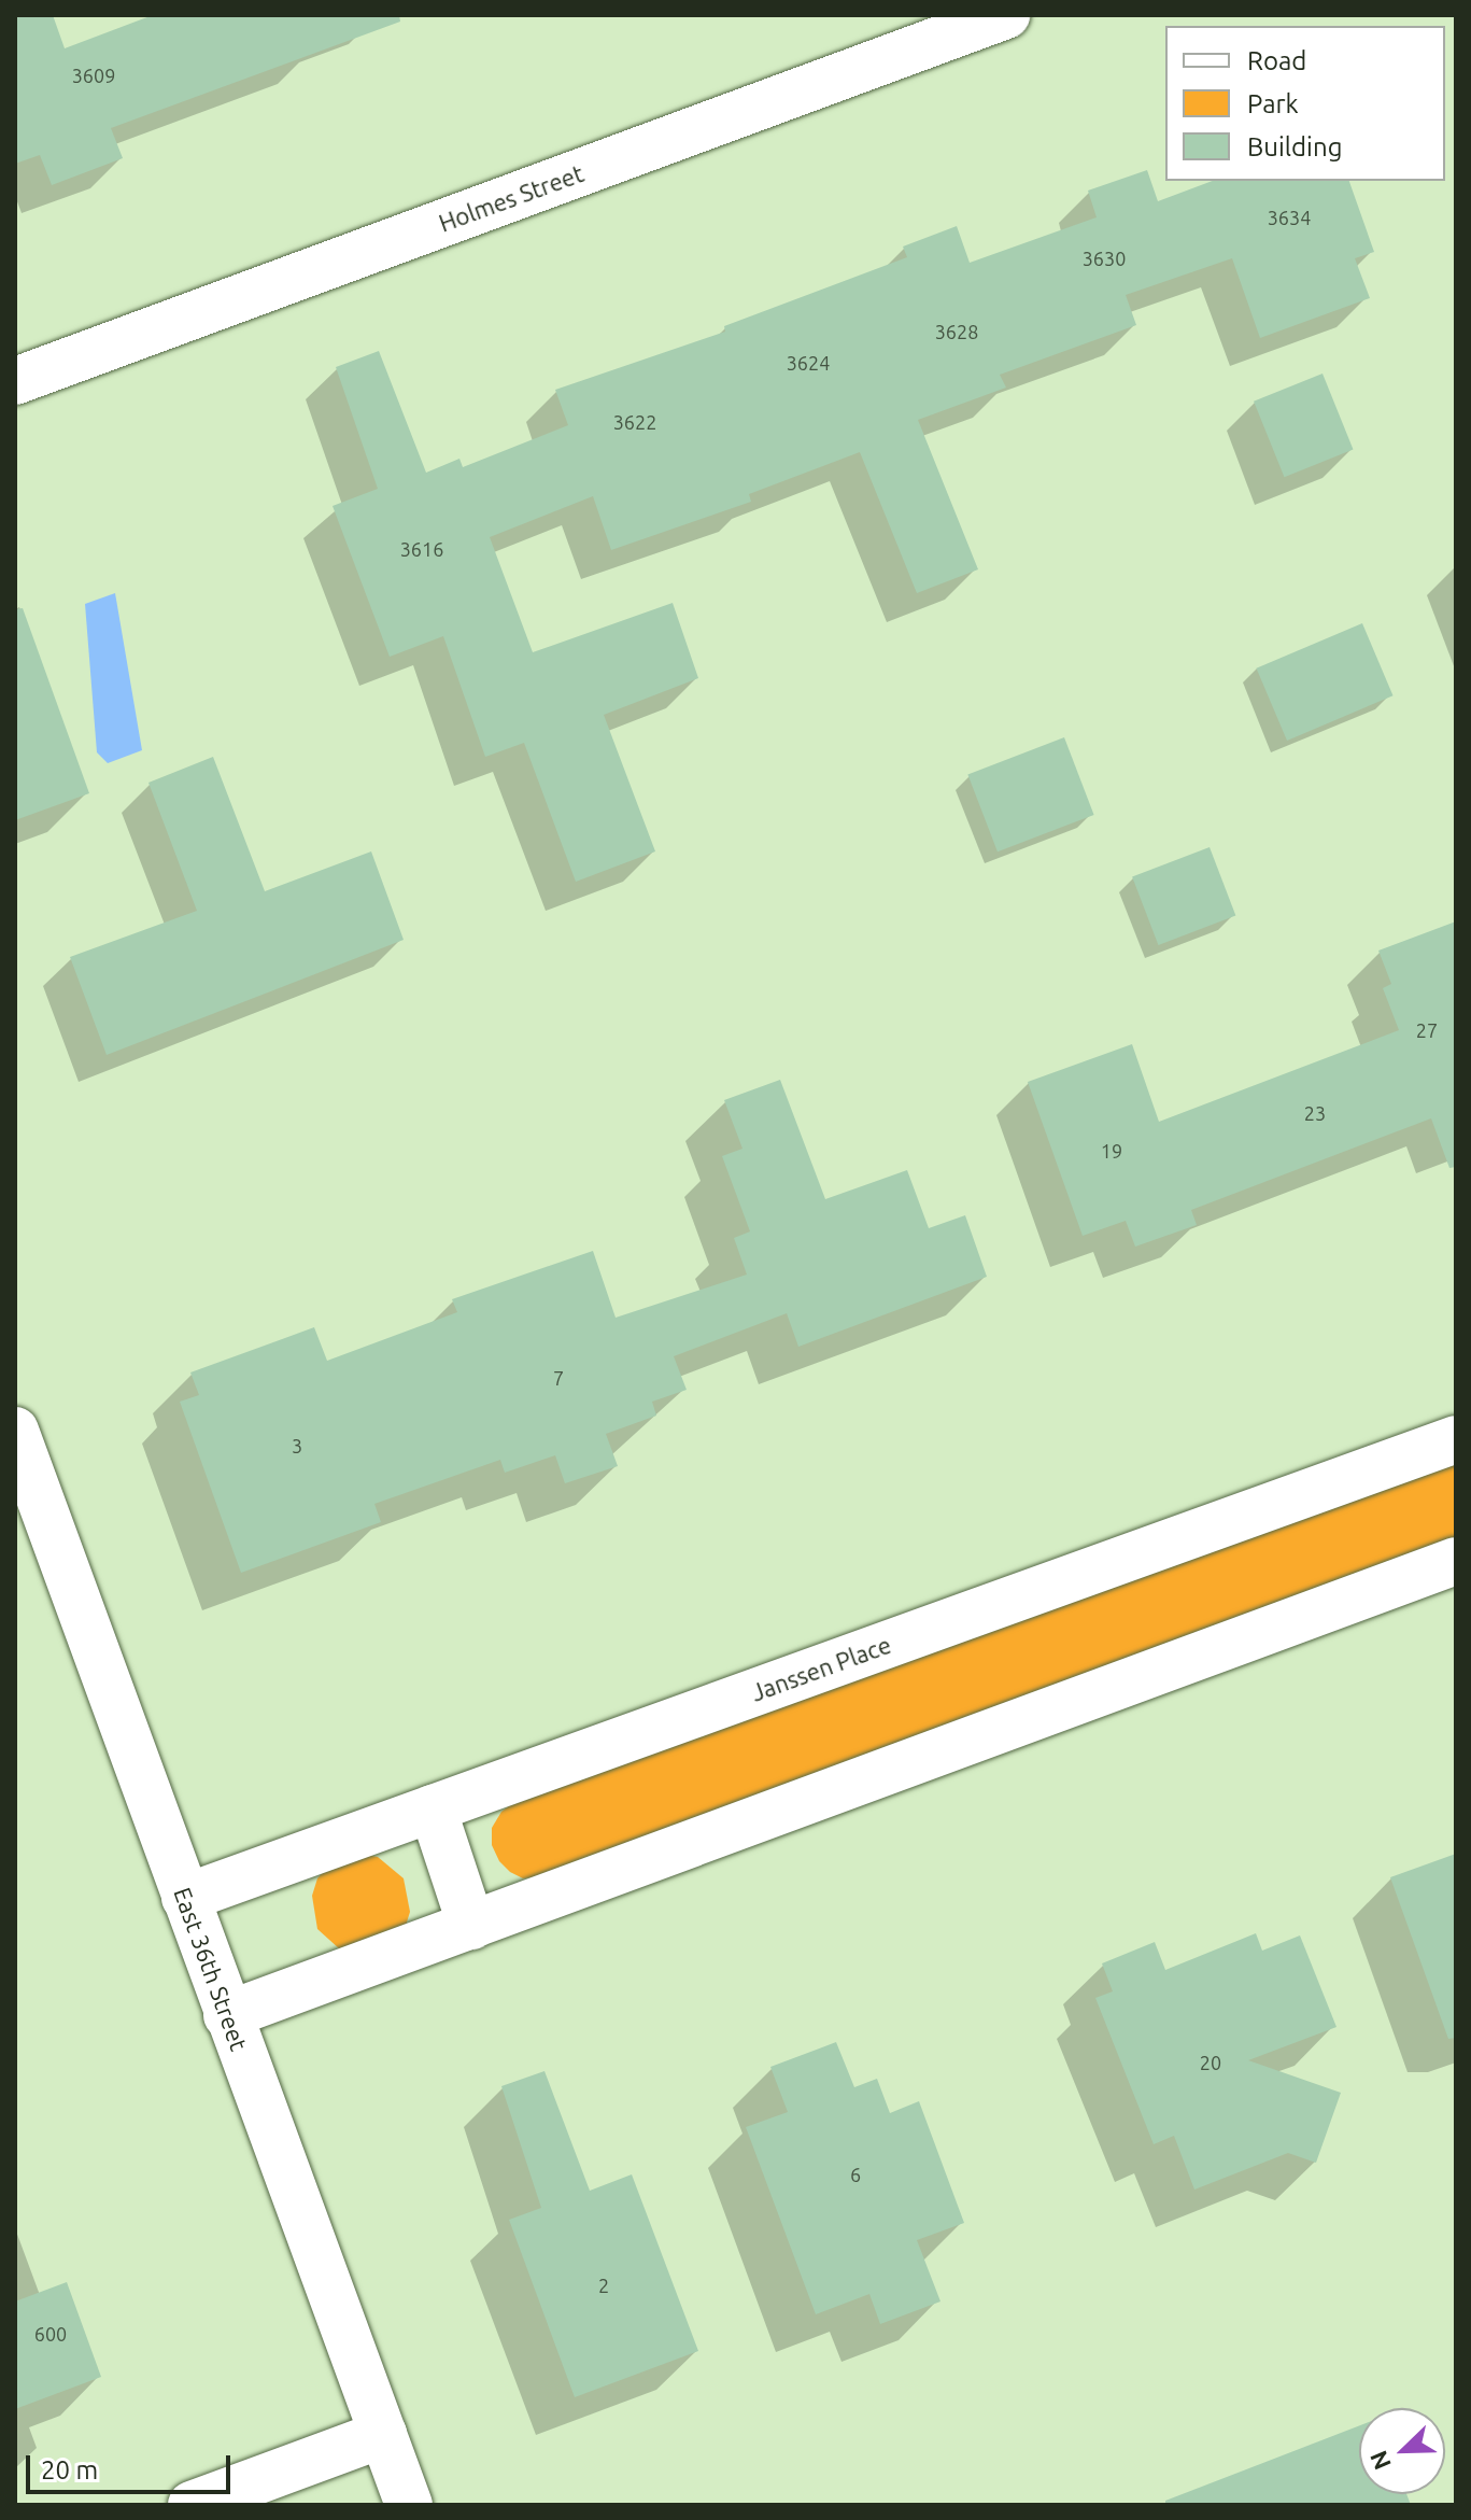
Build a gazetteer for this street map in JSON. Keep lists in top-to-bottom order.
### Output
{
  "streets": {
    "street": ["Holmes Street", "Janssen Place", "East 36th Street"]
  },
  "crossings": [
    ["Janssen Place", "East 36th Street"]
  ],
  "house_numbers": [
    "3609",
    "3634",
    "3630",
    "3628",
    "3624",
    "3622",
    "3616",
    "27",
    "23",
    "19",
    "7",
    "3",
    "20",
    "6",
    "2",
    "600"
  ],
  "legend": ["Road", "Park", "Building"],
  "scale_bar": "20 m",
  "north": "bottom left"
}
